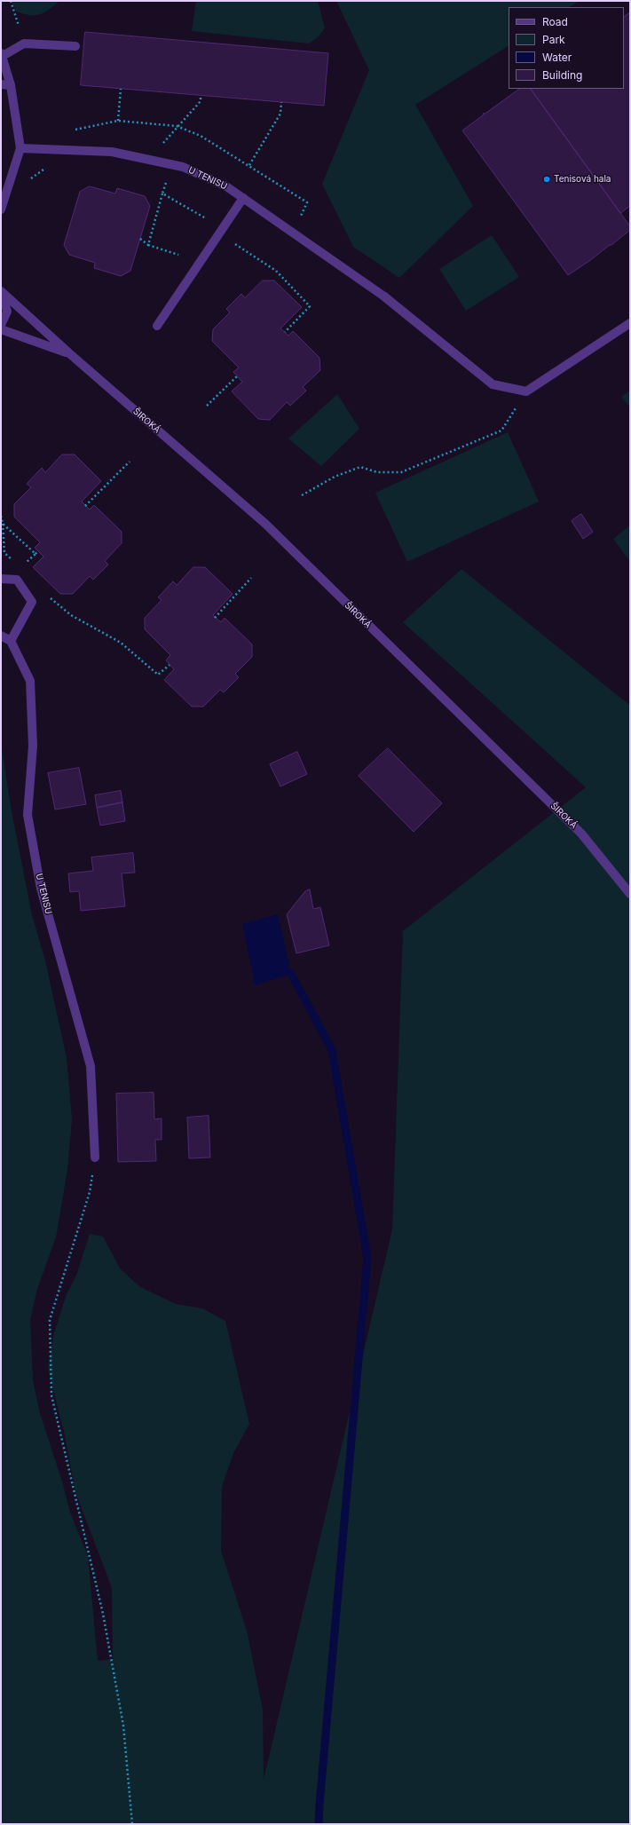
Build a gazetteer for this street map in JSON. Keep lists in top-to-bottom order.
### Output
{
  "streets": {
    "street": ["U TENISU", "ŠIROKÁ"]
  },
  "places": ["Tenisová hala"],
  "legend": [
    "Road",
    "Park",
    "Water",
    "Building"
  ]
}
